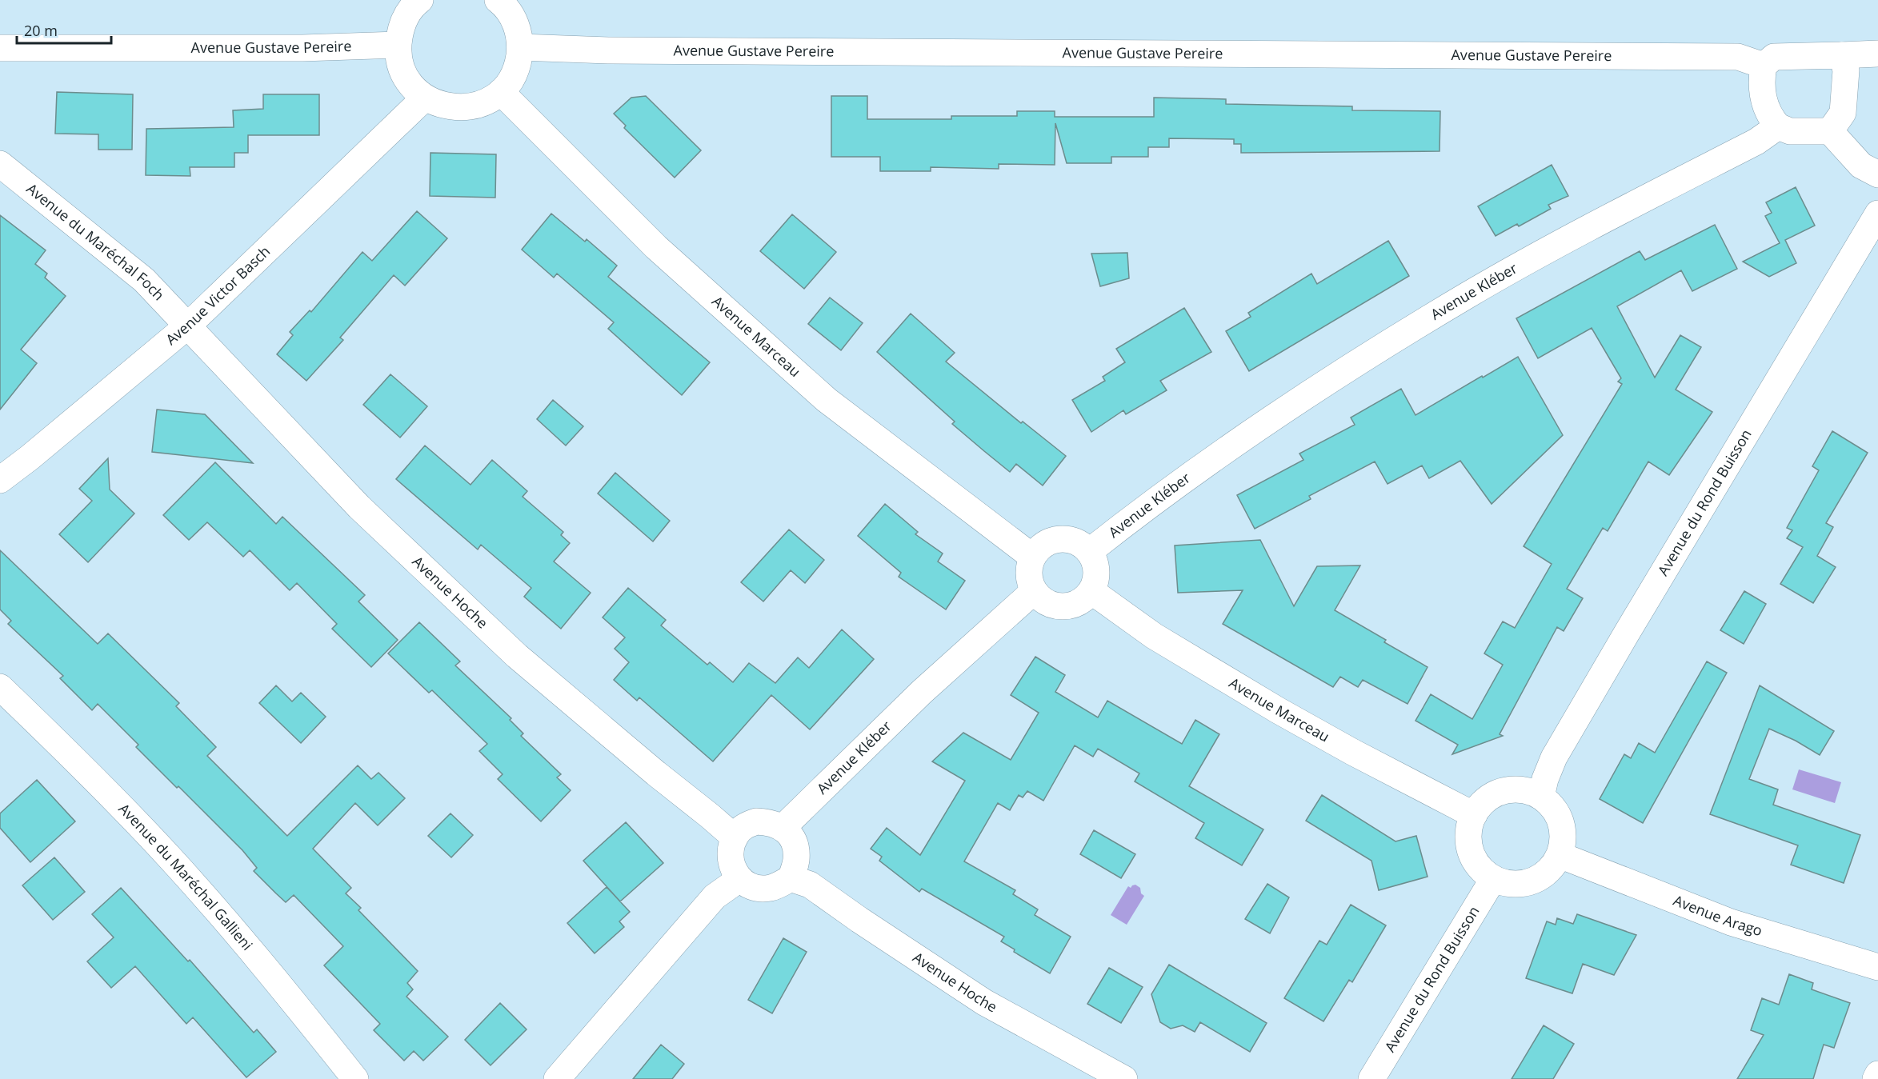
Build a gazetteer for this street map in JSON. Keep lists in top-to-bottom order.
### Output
{
  "streets": {
    "street": [
      "Avenue Gustave Pereire",
      "Avenue du Maréchal Foch",
      "Avenue Kléber",
      "Avenue Victor Basch",
      "Avenue Marceau",
      "Avenue du Rond Buisson",
      "Avenue Hoche",
      "Avenue du Maréchal Gallieni",
      "Avenue Arago"
    ]
  },
  "crossings": [
    ["Avenue Gustave Pereire", "Avenue Kléber"],
    ["Avenue du Maréchal Foch", "Avenue Victor Basch"],
    ["Avenue du Maréchal Foch", "Avenue Hoche"],
    ["Avenue Kléber", "Avenue Marceau"],
    ["Avenue Kléber", "Avenue Hoche"],
    ["Avenue Victor Basch", "Avenue Hoche"],
    ["Avenue Marceau", "Avenue du Rond Buisson"],
    ["Avenue Marceau", "Avenue Arago"],
    ["Avenue du Rond Buisson", "Avenue Arago"]
  ],
  "scale_bar": "20 m"
}
